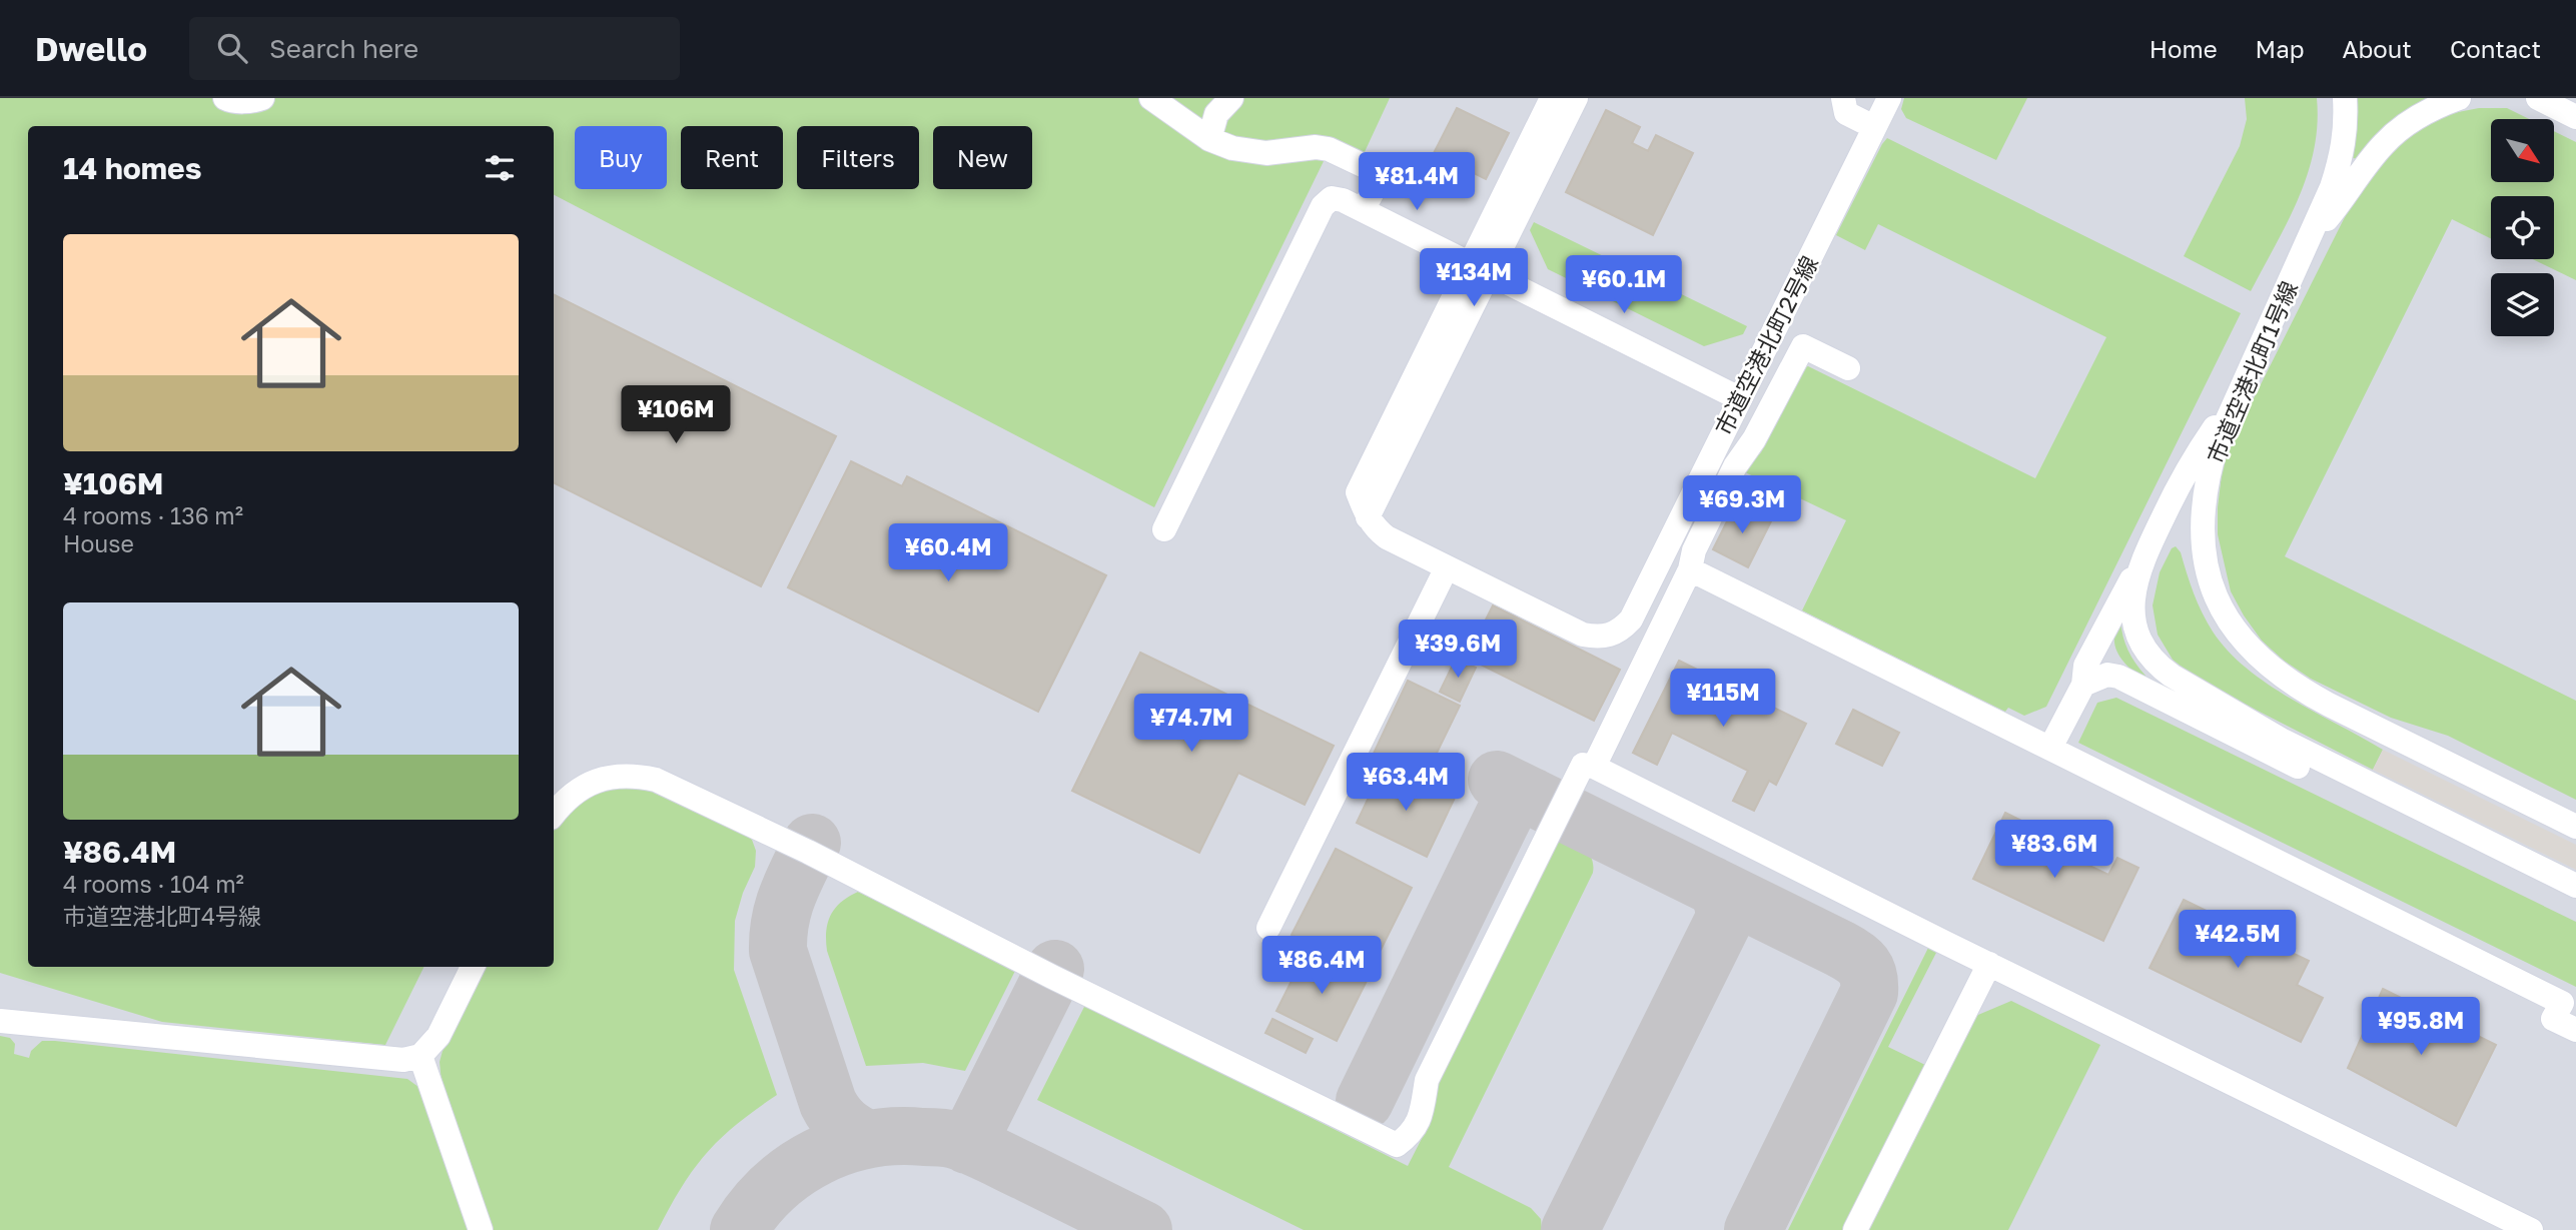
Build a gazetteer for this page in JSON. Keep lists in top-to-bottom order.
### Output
{
  "streets": {
    "street": ["市道空港北町2号線", "市道空港北町1号線"]
  },
  "north": "bottom right",
  "page": {
    "header": "Dwello",
    "search": "Search here",
    "nav": [
      "Home",
      "Map",
      "About",
      "Contact"
    ],
    "chip": [
      "Buy",
      "Rent",
      "Filters",
      "New"
    ],
    "heading": "14 homes",
    "price": [
      "¥81.4M",
      "¥134M",
      "¥60.1M",
      "¥106M",
      "¥69.3M",
      "¥60.4M",
      "¥39.6M",
      "¥115M",
      "¥74.7M",
      "¥63.4M",
      "¥83.6M",
      "¥42.5M",
      "¥86.4M",
      "¥95.8M"
    ],
    "list": [
      {
        "name": "¥106M",
        "note": "4 rooms · 136 m² · House"
      },
      {
        "name": "¥86.4M",
        "note": "4 rooms · 104 m² · 市道空港北町4号線"
      }
    ]
  }
}
